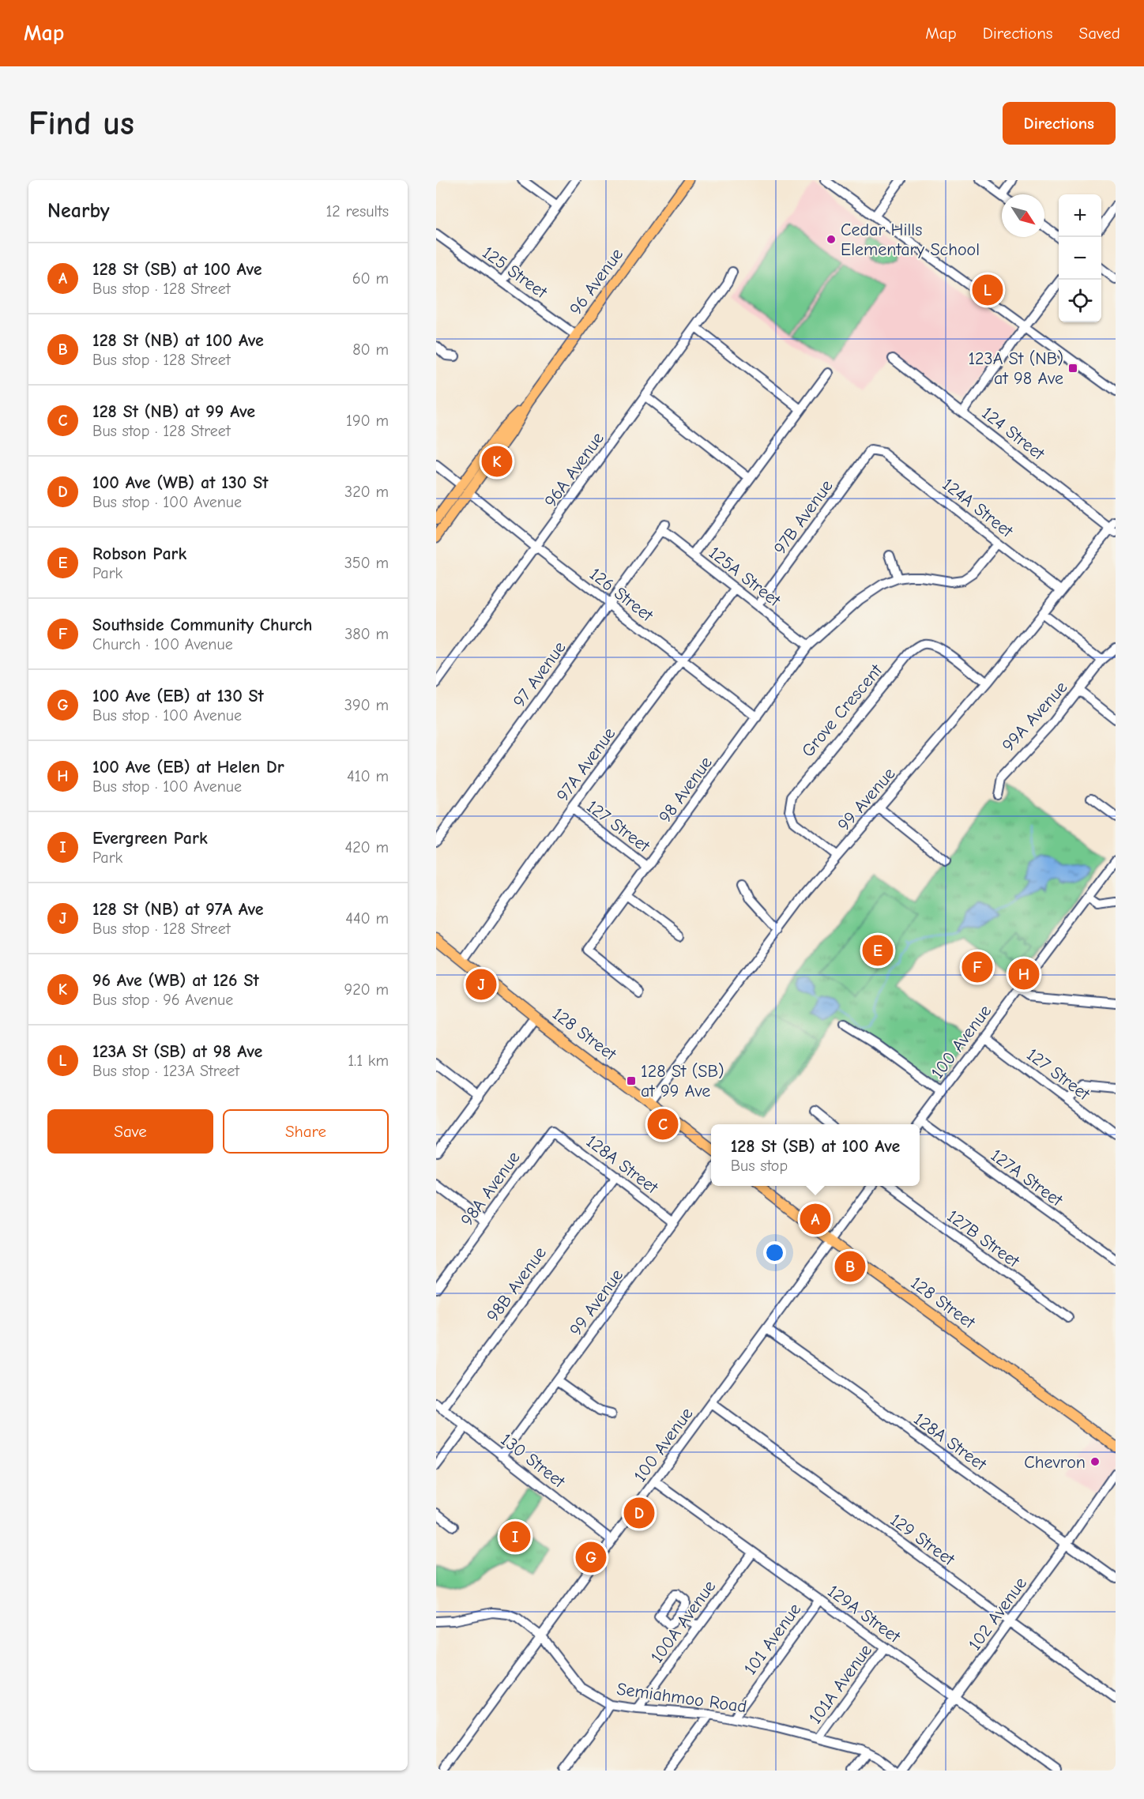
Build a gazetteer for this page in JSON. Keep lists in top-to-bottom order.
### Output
{
  "streets": {
    "main road": ["96 Avenue", "128 Street"],
    "street": [
      "125 Street",
      "124 Street",
      "96A Avenue",
      "124A Street",
      "97B Avenue",
      "125A Street",
      "126 Street",
      "97 Avenue",
      "Grove Crescent",
      "99A Avenue",
      "97A Avenue",
      "98 Avenue",
      "99 Avenue",
      "127 Street",
      "100 Avenue",
      "128A Street",
      "127A Street",
      "98A Avenue",
      "127B Street",
      "98B Avenue",
      "130 Street",
      "129 Street",
      "129A Street",
      "102 Avenue",
      "100A Avenue",
      "101 Avenue",
      "101A Avenue",
      "Semiahmoo Road"
    ]
  },
  "crossings": [
    ["125 Street", "96 Avenue"],
    ["96 Avenue", "126 Street"],
    ["124 Street", "99 Avenue"],
    ["96A Avenue", "126 Street"],
    ["124A Street", "97B Avenue"],
    ["124A Street", "99 Avenue"],
    ["97B Avenue", "125A Street"],
    ["125A Street", "97 Avenue"],
    ["125A Street", "97A Avenue"],
    ["125A Street", "98 Avenue"],
    ["126 Street", "97 Avenue"],
    ["126 Street", "97A Avenue"],
    ["126 Street", "98 Avenue"],
    ["Grove Crescent", "99 Avenue"],
    ["97A Avenue", "127 Street"],
    ["97A Avenue", "128 Street"],
    ["98 Avenue", "127 Street"],
    ["99 Avenue", "128 Street"],
    ["99 Avenue", "128A Street"],
    ["99 Avenue", "130 Street"],
    ["127 Street", "100 Avenue"],
    ["128 Street", "100 Avenue"],
    ["100 Avenue", "128A Street"],
    ["100 Avenue", "127A Street"],
    ["100 Avenue", "130 Street"],
    ["100 Avenue", "129 Street"],
    ["100 Avenue", "129A Street"],
    ["100 Avenue", "Semiahmoo Road"],
    ["128A Street", "98A Avenue"],
    ["128A Street", "98B Avenue"],
    ["128A Street", "102 Avenue"],
    ["98B Avenue", "130 Street"],
    ["129 Street", "102 Avenue"],
    ["129A Street", "102 Avenue"],
    ["129A Street", "100A Avenue"],
    ["129A Street", "101 Avenue"],
    ["129A Street", "101A Avenue"],
    ["100A Avenue", "Semiahmoo Road"],
    ["101 Avenue", "Semiahmoo Road"],
    ["101A Avenue", "Semiahmoo Road"]
  ],
  "places": {
    "other": ["Cedar Hills Elementary School", "Chevron"],
    "transit": ["123A St (NB) at 98 Ave", "128 St (SB) at 99 Ave"]
  },
  "north": "bottom right",
  "page": {
    "header": "Map",
    "nav": ["Map", "Directions", "Saved"],
    "buttons": [
      "Directions",
      ["Save", "Share"]
    ],
    "title": "Find us",
    "heading": ["Nearby", "12 results"],
    "map_buttons": ["+", "−"],
    "list": [
      {
        "mark": "A",
        "name": "128 St (SB) at 100 Ave",
        "note": "Bus stop · 128 Street",
        "value": "60 m"
      },
      {
        "mark": "B",
        "name": "128 St (NB) at 100 Ave",
        "note": "Bus stop · 128 Street",
        "value": "80 m"
      },
      {
        "mark": "C",
        "name": "128 St (NB) at 99 Ave",
        "note": "Bus stop · 128 Street",
        "value": "190 m"
      },
      {
        "mark": "D",
        "name": "100 Ave (WB) at 130 St",
        "note": "Bus stop · 100 Avenue",
        "value": "320 m"
      },
      {
        "mark": "E",
        "name": "Robson Park",
        "note": "Park",
        "value": "350 m"
      },
      {
        "mark": "F",
        "name": "Southside Community Church",
        "note": "Church · 100 Avenue",
        "value": "380 m"
      },
      {
        "mark": "G",
        "name": "100 Ave (EB) at 130 St",
        "note": "Bus stop · 100 Avenue",
        "value": "390 m"
      },
      {
        "mark": "H",
        "name": "100 Ave (EB) at Helen Dr",
        "note": "Bus stop · 100 Avenue",
        "value": "410 m"
      },
      {
        "mark": "I",
        "name": "Evergreen Park",
        "note": "Park",
        "value": "420 m"
      },
      {
        "mark": "J",
        "name": "128 St (NB) at 97A Ave",
        "note": "Bus stop · 128 Street",
        "value": "440 m"
      },
      {
        "mark": "K",
        "name": "96 Ave (WB) at 126 St",
        "note": "Bus stop · 96 Avenue",
        "value": "920 m"
      },
      {
        "mark": "L",
        "name": "123A St (SB) at 98 Ave",
        "note": "Bus stop · 123A Street",
        "value": "1.1 km"
      }
    ],
    "pins": [
      "L",
      "K",
      "E",
      "F",
      "H",
      "J",
      "C",
      "A",
      "B",
      "D",
      "I",
      "G"
    ],
    "popup": ["128 St (SB) at 100 Ave", "Bus stop"]
  }
}
